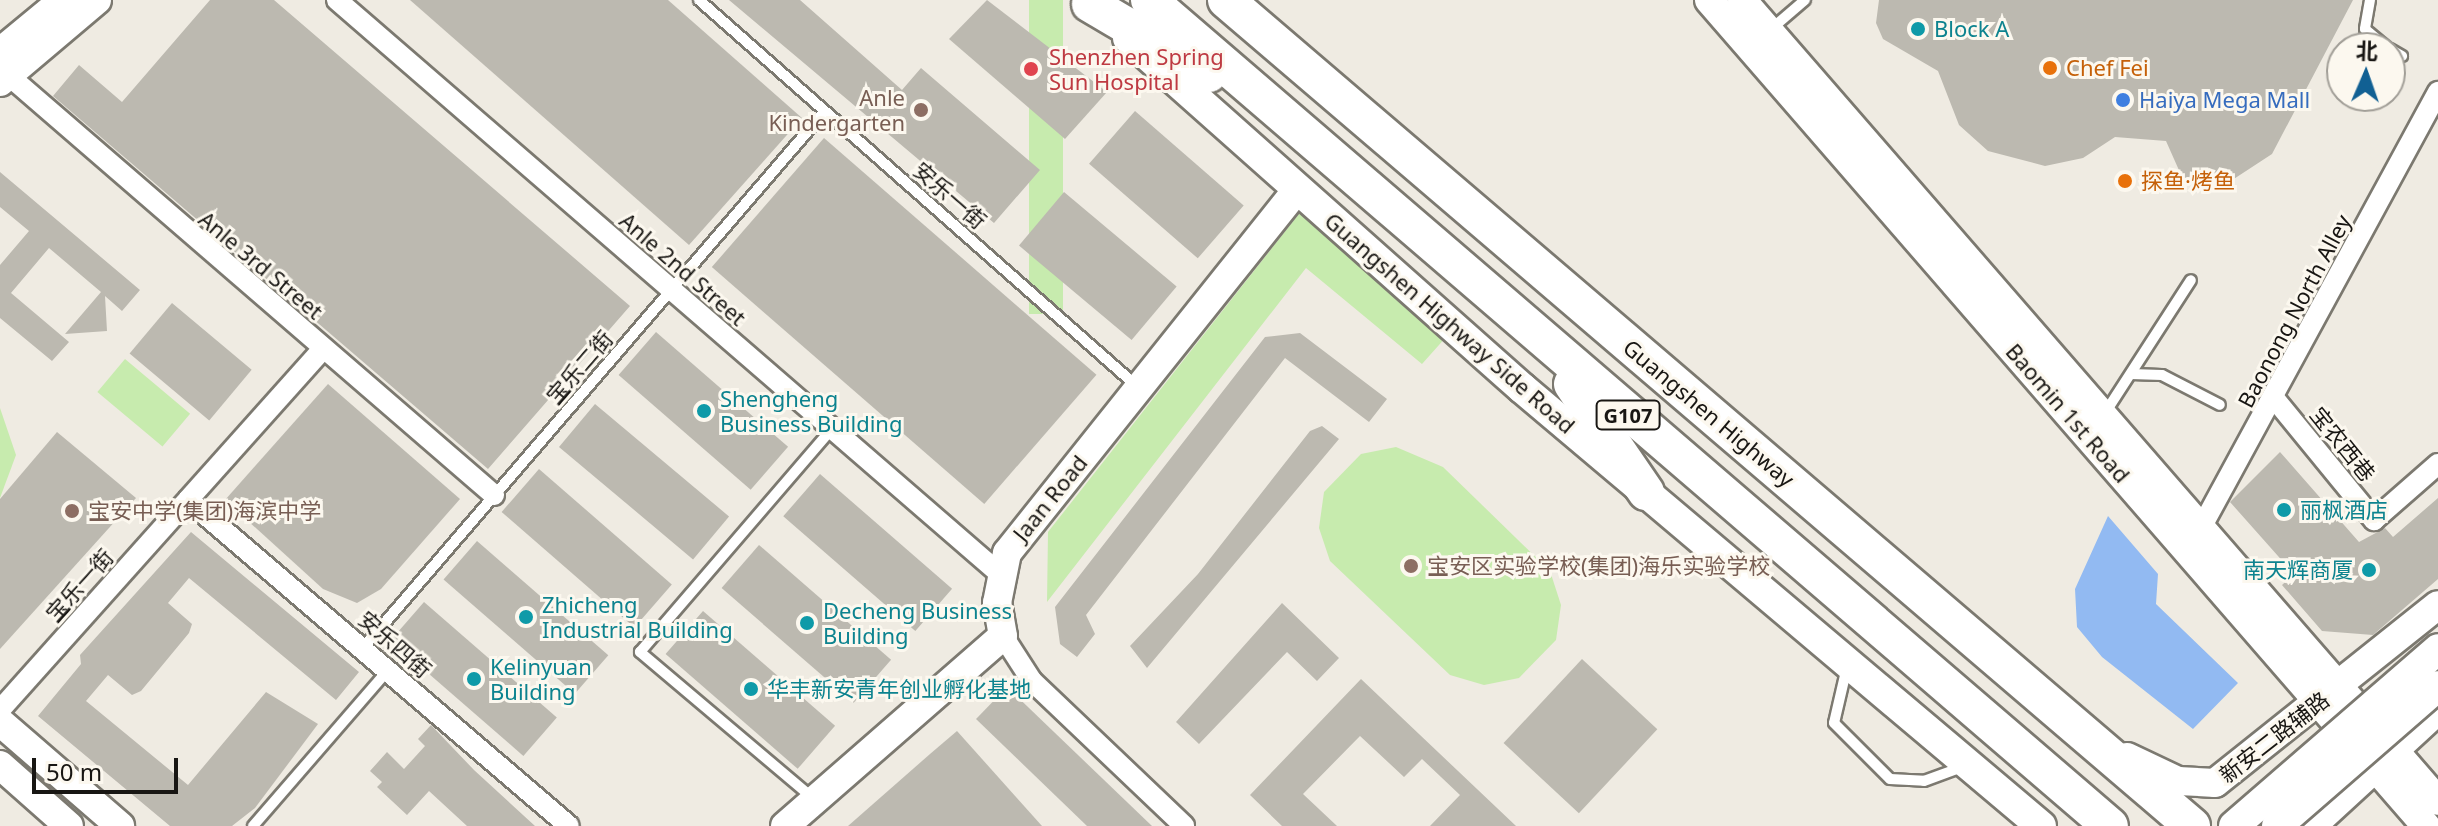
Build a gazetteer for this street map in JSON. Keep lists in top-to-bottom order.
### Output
{
  "streets": {
    "highway": ["Guangshen Highway", "G107"],
    "main road": [
      "Guangshen Highway Side Road",
      "Baomin 1st Road",
      "Jaan Road",
      "新安二路辅路"
    ],
    "street": [
      "Anle 3rd Street",
      "Anle 2nd Street",
      "Baonong North Alley",
      "宝农西巷",
      "宝乐一街",
      "安乐四街"
    ],
    "lane": ["安乐一街", "宝乐二街"]
  },
  "crossings": [
    ["安乐一街", "宝乐二街"],
    ["安乐一街", "Jaan Road"],
    ["Anle 3rd Street", "宝乐二街"],
    ["Anle 3rd Street", "宝乐一街"],
    ["Anle 2nd Street", "宝乐二街"],
    ["Anle 2nd Street", "Jaan Road"],
    ["Baonong North Alley", "Baomin 1st Road"],
    ["Baonong North Alley", "宝农西巷"],
    ["Guangshen Highway Side Road", "Jaan Road"],
    ["宝乐二街", "安乐四街"],
    ["Guangshen Highway", "新安二路辅路"],
    ["Baomin 1st Road", "新安二路辅路"],
    ["宝乐一街", "安乐四街"]
  ],
  "places": [
    "Block A",
    "Chef Fei",
    "Shenzhen Spring Sun Hospital",
    "Haiya Mega Mall",
    "Anle Kindergarten",
    "探鱼·烤鱼",
    "Shengheng Business Building",
    "丽枫酒店",
    "宝安中学(集团)海滨中学",
    "宝安区实验学校(集团)海乐实验学校",
    "南天辉商厦",
    "Zhicheng Industrial Building",
    "Decheng Business Building",
    "Kelinyuan Building",
    "华丰新安青年创业孵化基地"
  ],
  "scale_bar": "50 m",
  "north": "top"
}
